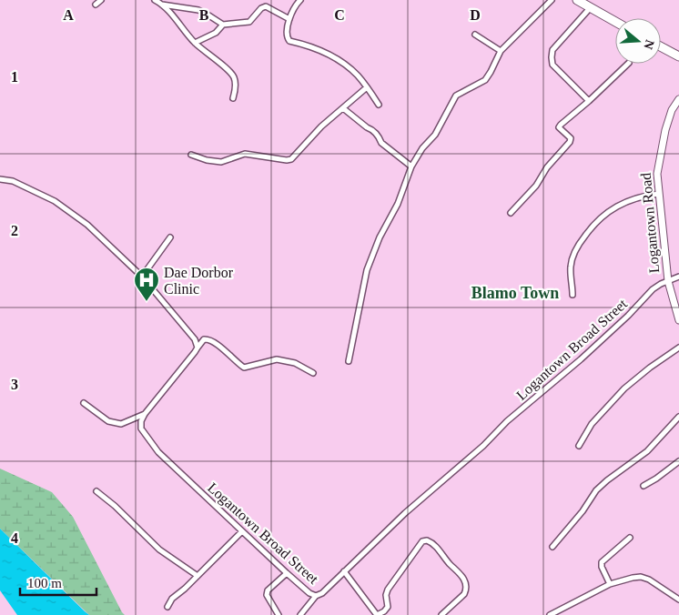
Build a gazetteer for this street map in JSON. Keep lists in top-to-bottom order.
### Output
{
  "streets": {
    "street": ["Logantown Road", "Logantown Broad Street"]
  },
  "crossings": [
    ["Logantown Road", "Logantown Broad Street"]
  ],
  "districts": ["Blamo Town"],
  "places": {
    "hospital": ["Dae Dorbor Clinic"]
  },
  "scale_bar": "100 m",
  "north": "right",
  "grid": {
    "columns": [
      "A",
      "B",
      "C",
      "D"
    ],
    "rows": [
      "1",
      "2",
      "3",
      "4"
    ]
  }
}
